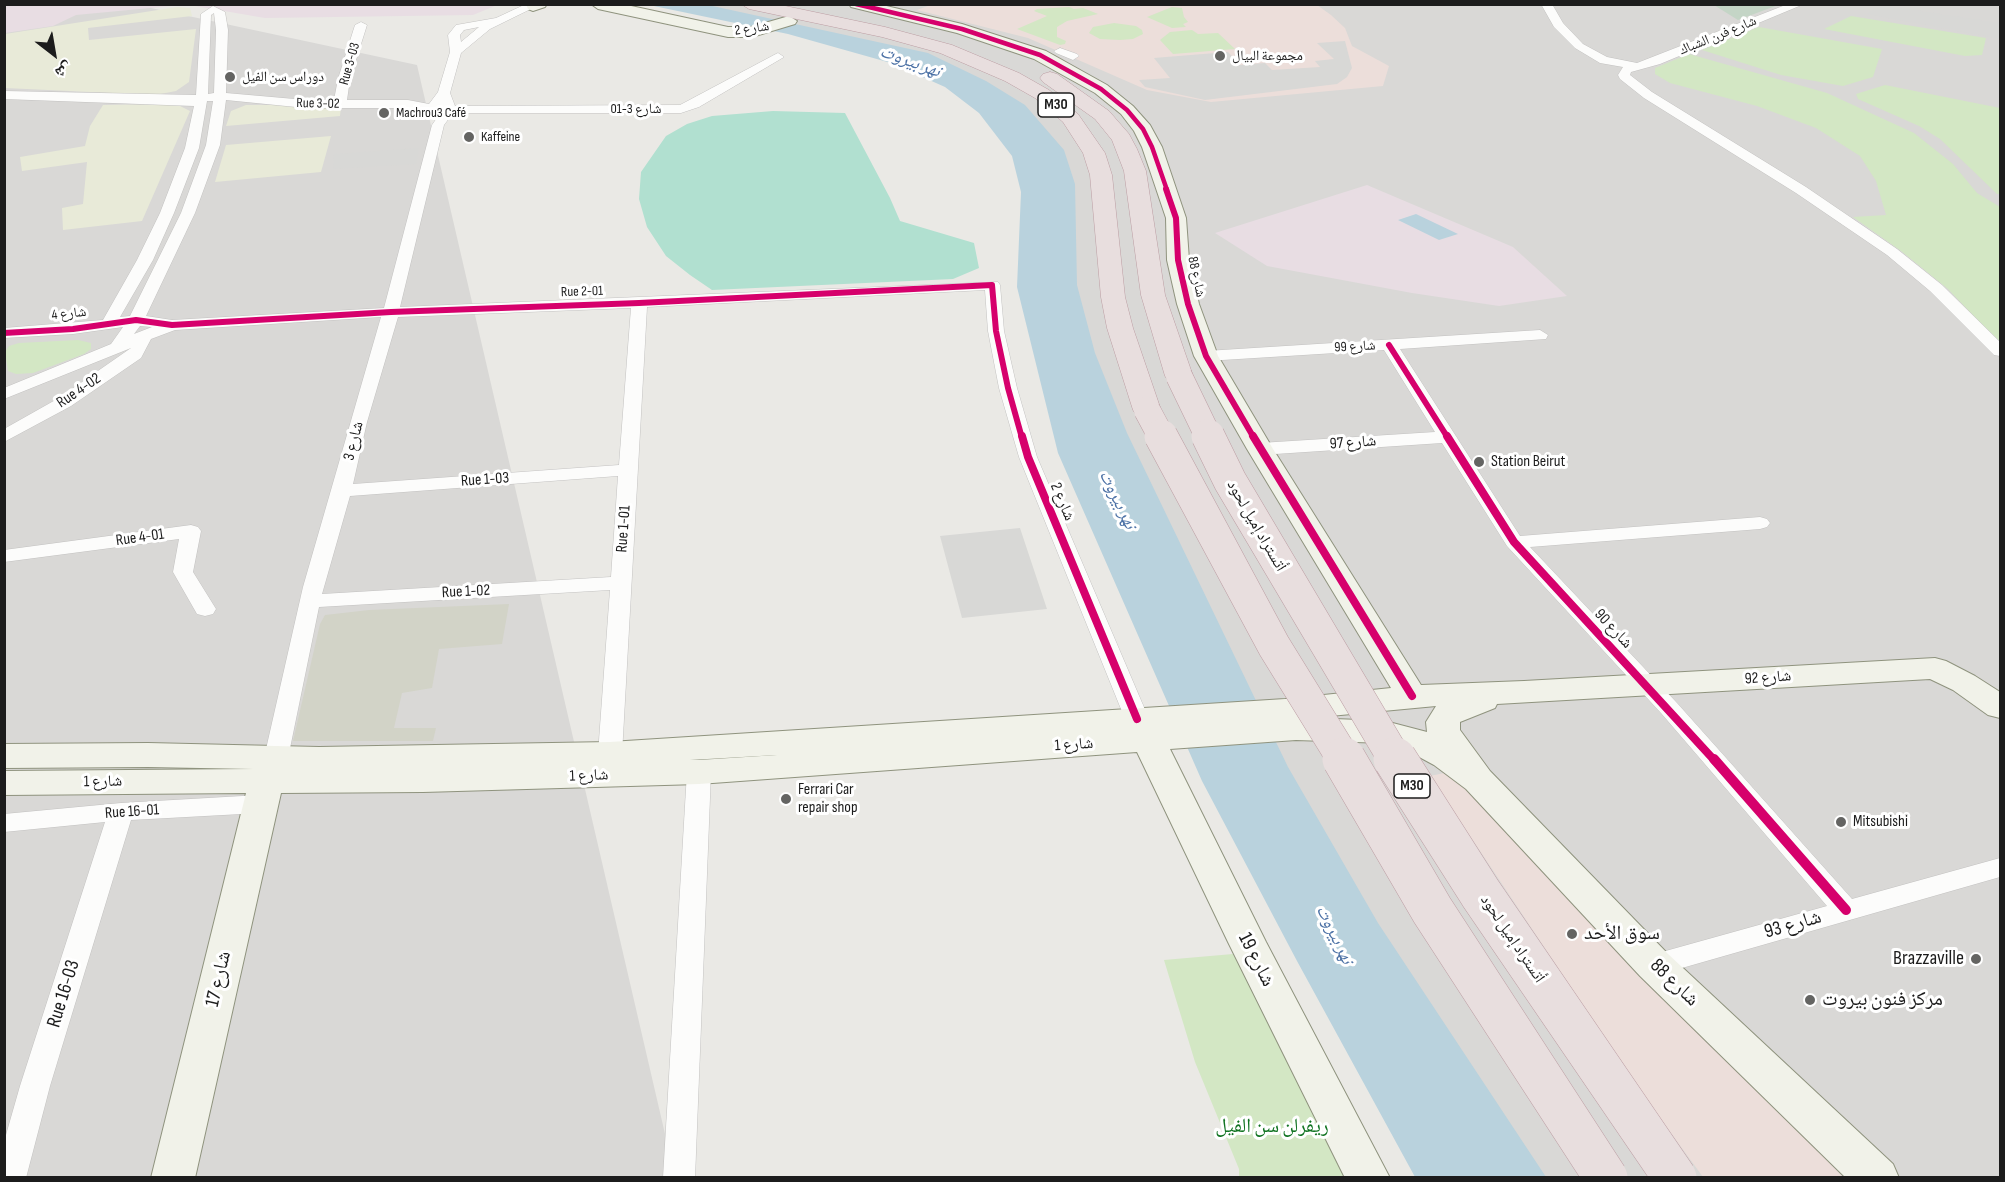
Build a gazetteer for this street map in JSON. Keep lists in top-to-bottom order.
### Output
{
  "streets": {
    "highway": ["M30", "أتستراد إميل لحود"],
    "street": [
      "شارع 2",
      "شارع فرن الشباك",
      "Rue 3-03",
      "Rue 3-02",
      "شارع 3-01",
      "شارع 88",
      "Rue 2-01",
      "شارع 4",
      "شارع 99",
      "Rue 4-02",
      "شارع 3",
      "شارع 97",
      "Rue 1-03",
      "Rue 1-01",
      "Rue 4-01",
      "Rue 1-02",
      "شارع 90",
      "شارع 92",
      "شارع 1",
      "Rue 16-01",
      "شارع 93",
      "شارع 19",
      "شارع 17",
      "Rue 16-03"
    ]
  },
  "crossings": [
    ["شارع 2", "Rue 2-01"],
    ["شارع 2", "أتستراد إميل لحود"],
    ["شارع 2", "شارع 1"],
    ["شارع 2", "شارع 19"],
    ["Rue 3-03", "Rue 3-02"],
    ["Rue 3-02", "شارع 3-01"],
    ["Rue 3-02", "شارع 4"],
    ["شارع 88", "شارع 99"],
    ["شارع 88", "شارع 97"],
    ["شارع 88", "أتستراد إميل لحود"],
    ["شارع 88", "شارع 93"],
    ["Rue 2-01", "شارع 3"],
    ["Rue 2-01", "Rue 1-01"],
    ["شارع 99", "أتستراد إميل لحود"],
    ["شارع 99", "شارع 90"],
    ["شارع 3", "Rue 1-03"],
    ["شارع 3", "Rue 1-02"],
    ["شارع 3", "شارع 1"],
    ["شارع 3", "Rue 16-01"],
    ["شارع 3", "شارع 17"],
    ["شارع 97", "شارع 90"],
    ["Rue 1-03", "Rue 1-01"],
    ["Rue 1-01", "Rue 1-02"],
    ["Rue 1-01", "شارع 1"],
    ["شارع 90", "شارع 92"],
    ["شارع 90", "شارع 93"],
    ["شارع 1", "Rue 16-01"],
    ["شارع 1", "شارع 19"],
    ["شارع 1", "شارع 17"],
    ["Rue 16-01", "شارع 17"],
    ["Rue 16-01", "Rue 16-03"]
  ],
  "water": ["نهر بيروت"],
  "parks": ["ريفرلن سن الفيل"],
  "places": [
    "مجموعة البيال",
    "دوراس سن الفيل",
    "Machrou3 Café",
    "Kaffeine",
    "Station Beirut",
    "Ferrari Car repair shop",
    "Mitsubishi",
    "سوق الأحد",
    "Brazzaville",
    "مركز فنون بيروت"
  ],
  "north": "bottom right"
}
